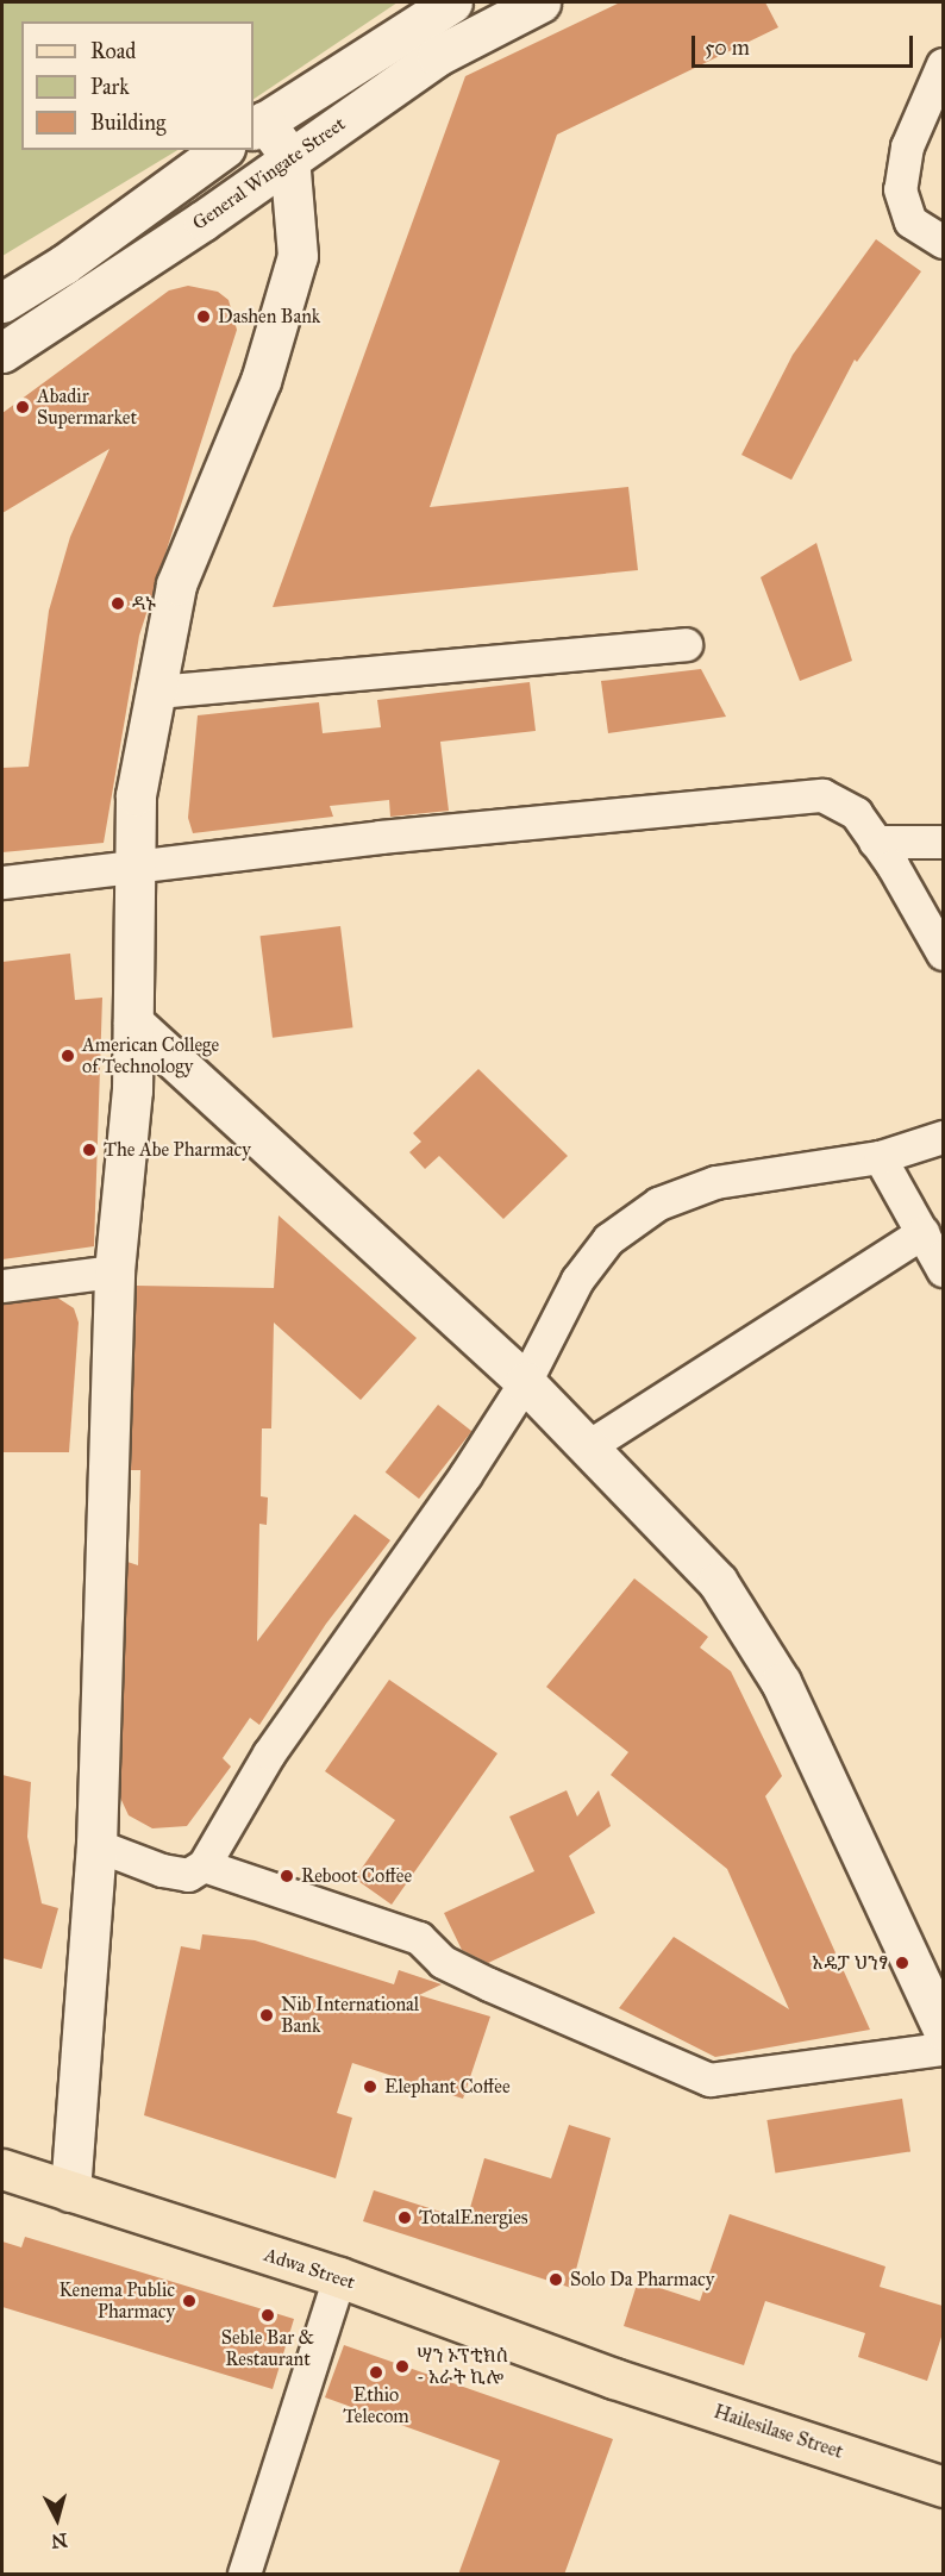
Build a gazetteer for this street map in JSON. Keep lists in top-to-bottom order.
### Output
{
  "streets": {
    "main road": ["Adwa Street", "Hailesilase Street"],
    "street": ["General Wingate Street"]
  },
  "crossings": [
    ["Adwa Street", "Hailesilase Street"]
  ],
  "places": [
    "Dashen Bank",
    "Abadir Supermarket",
    "ዳኑ",
    "American College of Technology",
    "The Abe Pharmacy",
    "Reboot Coffee",
    "አዴፓ ህንፃ",
    "Nib International Bank",
    "Elephant Coffee",
    "TotalEnergies",
    "Solo Da Pharmacy",
    "Kenema Public Pharmacy",
    "Seble Bar & Restaurant",
    "ሣን ኦፕቲክስ - አራት ኪሎ",
    "Ethio Telecom"
  ],
  "legend": ["Road", "Park", "Building"],
  "scale_bar": "50 m",
  "north": "bottom"
}
